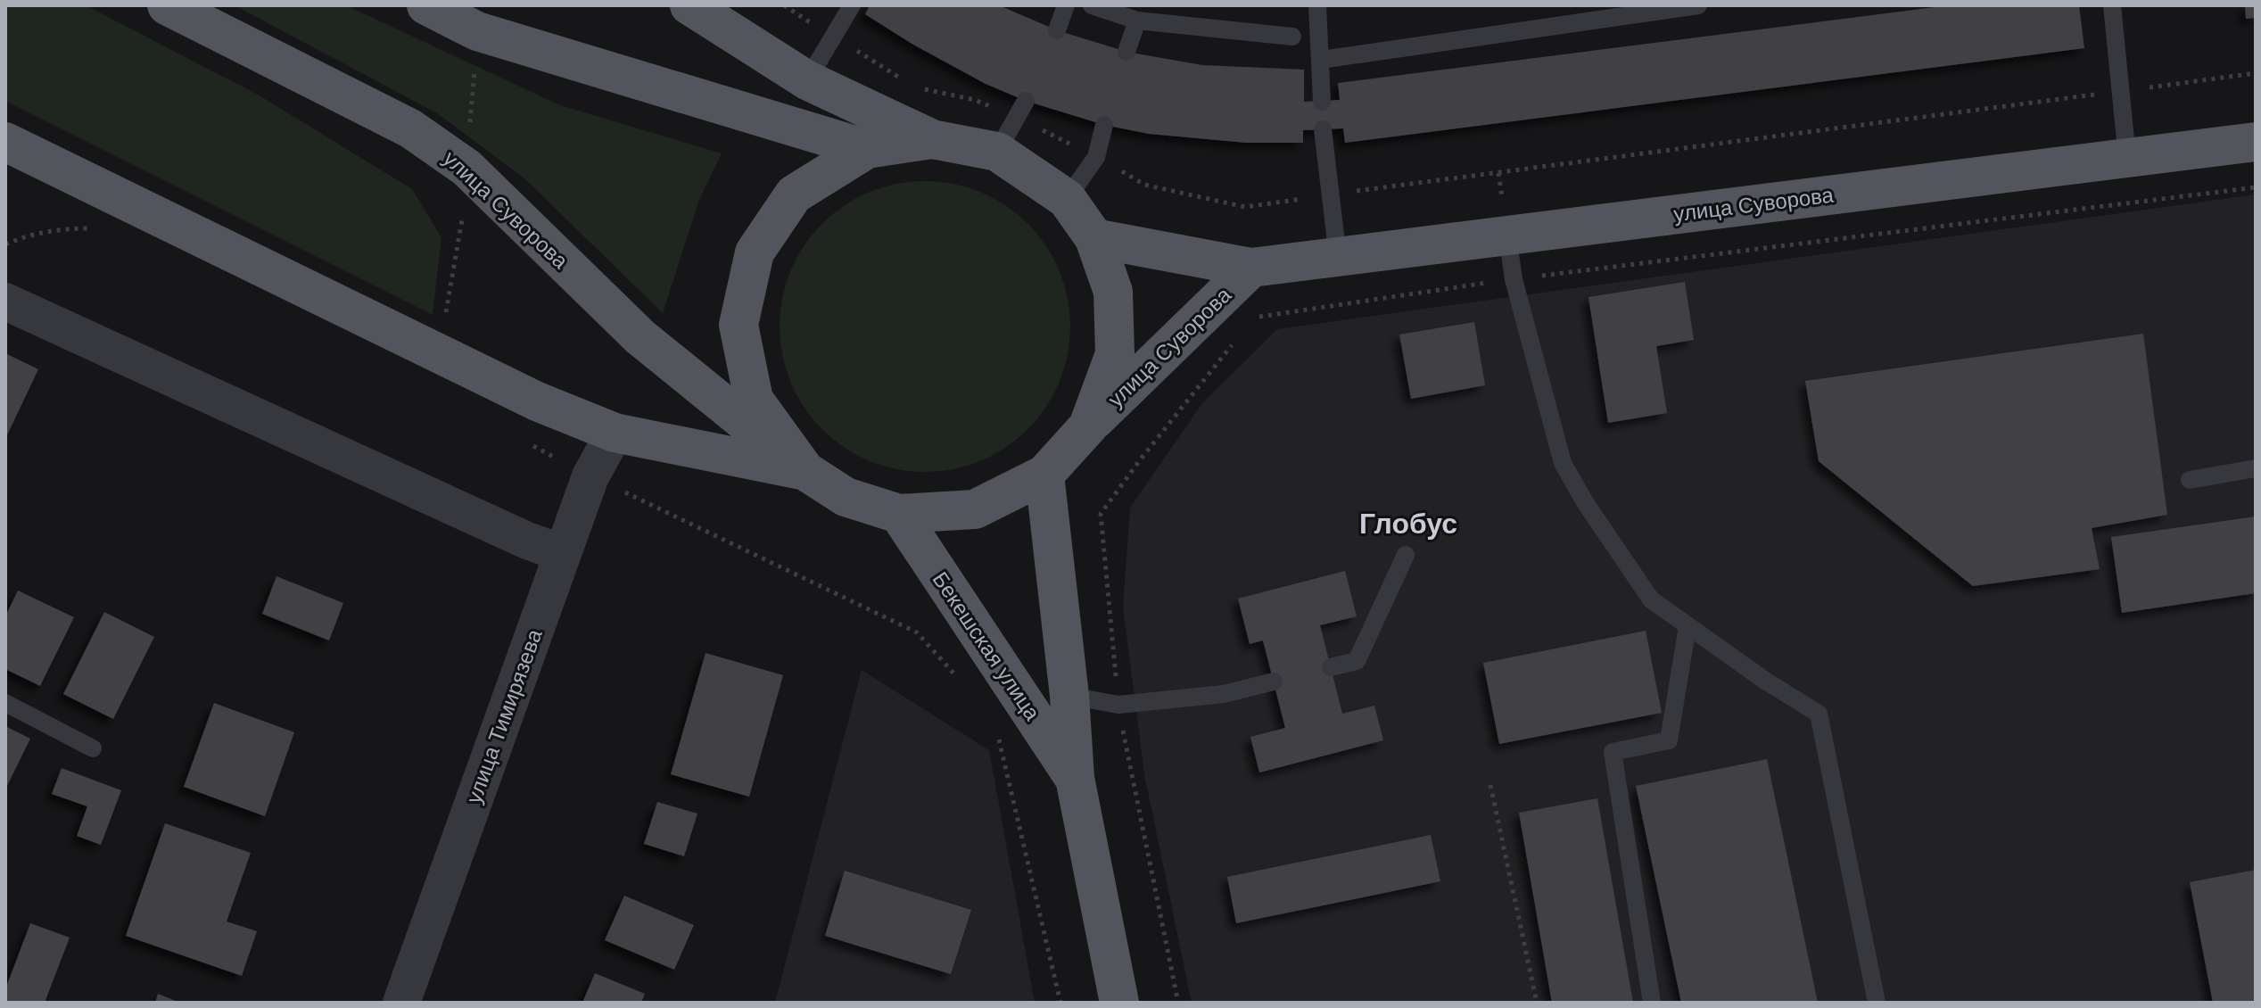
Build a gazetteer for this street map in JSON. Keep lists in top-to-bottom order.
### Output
{
  "streets": {
    "main road": ["улица Суворова", "Бекешская улица"],
    "street": ["улица Тимирязева"]
  },
  "crossings": [
    ["улица Суворова", "Бекешская улица"]
  ],
  "districts": ["Глобус"]
}
